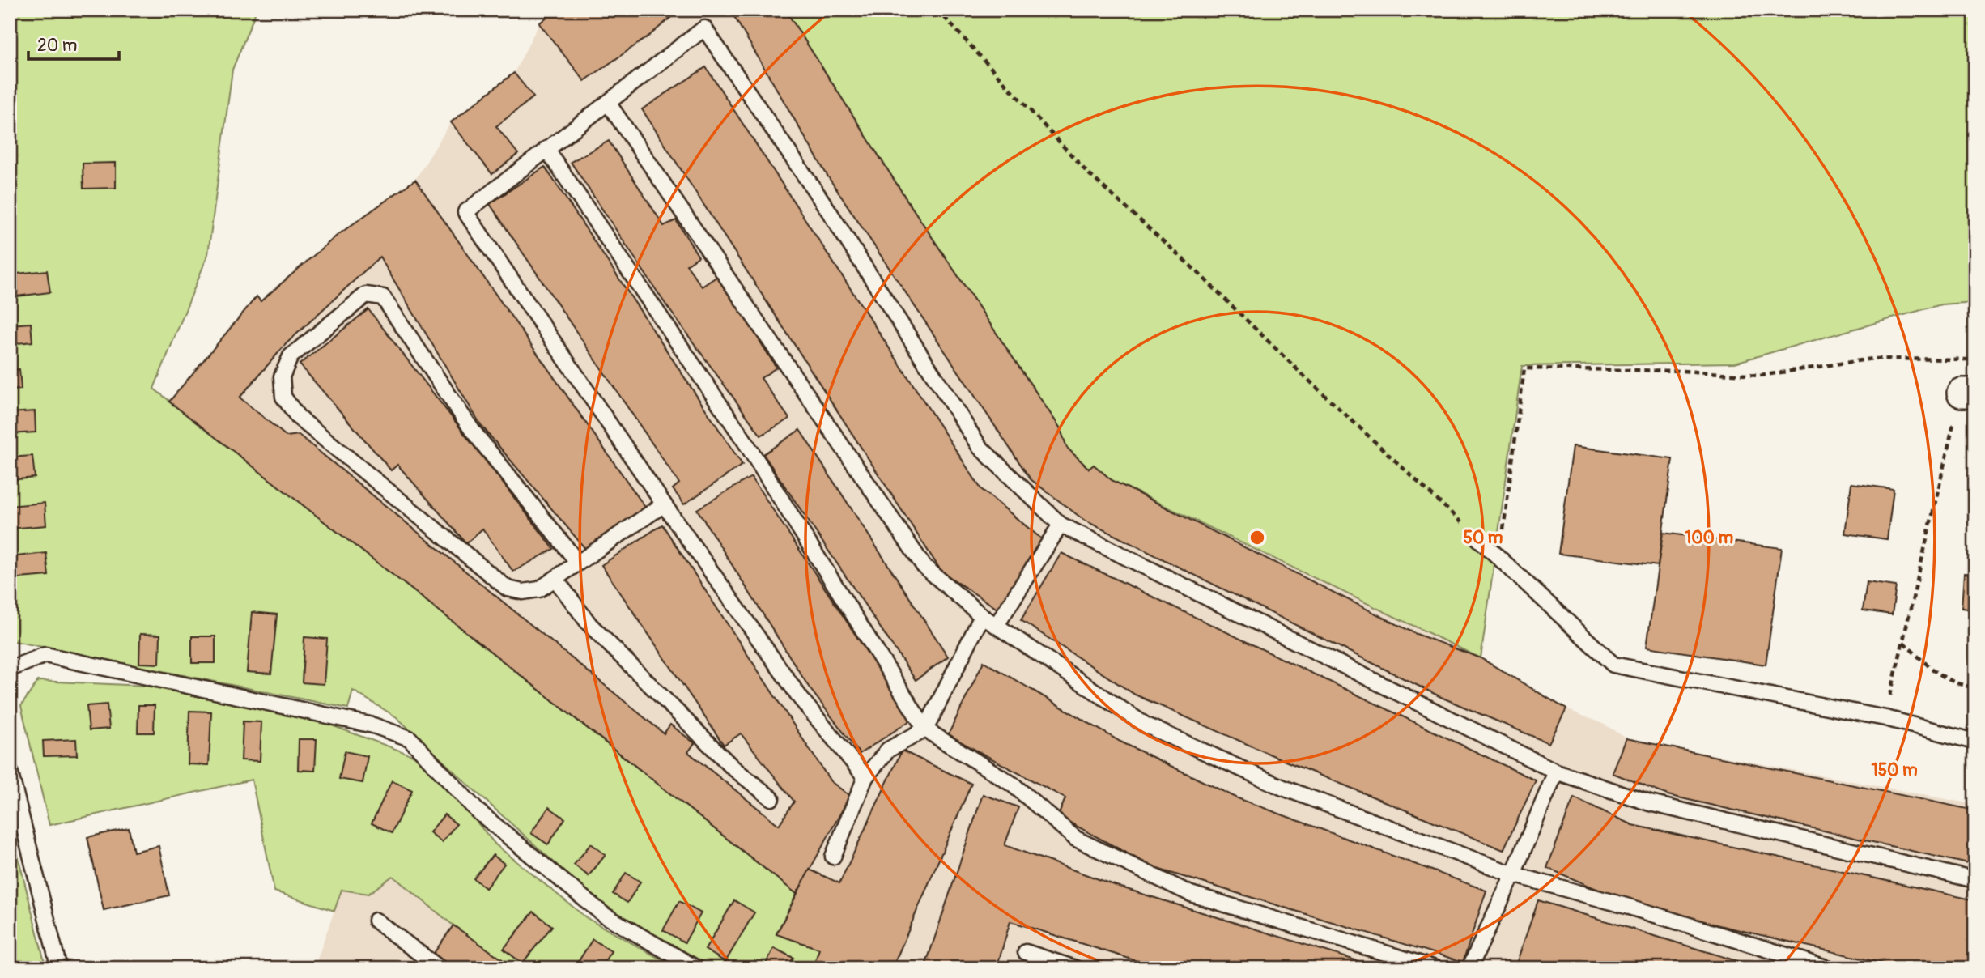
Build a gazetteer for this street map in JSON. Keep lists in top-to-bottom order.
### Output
{
  "scale_bar": "20 m",
  "rings": ["50 m", "100 m", "150 m"]
}
